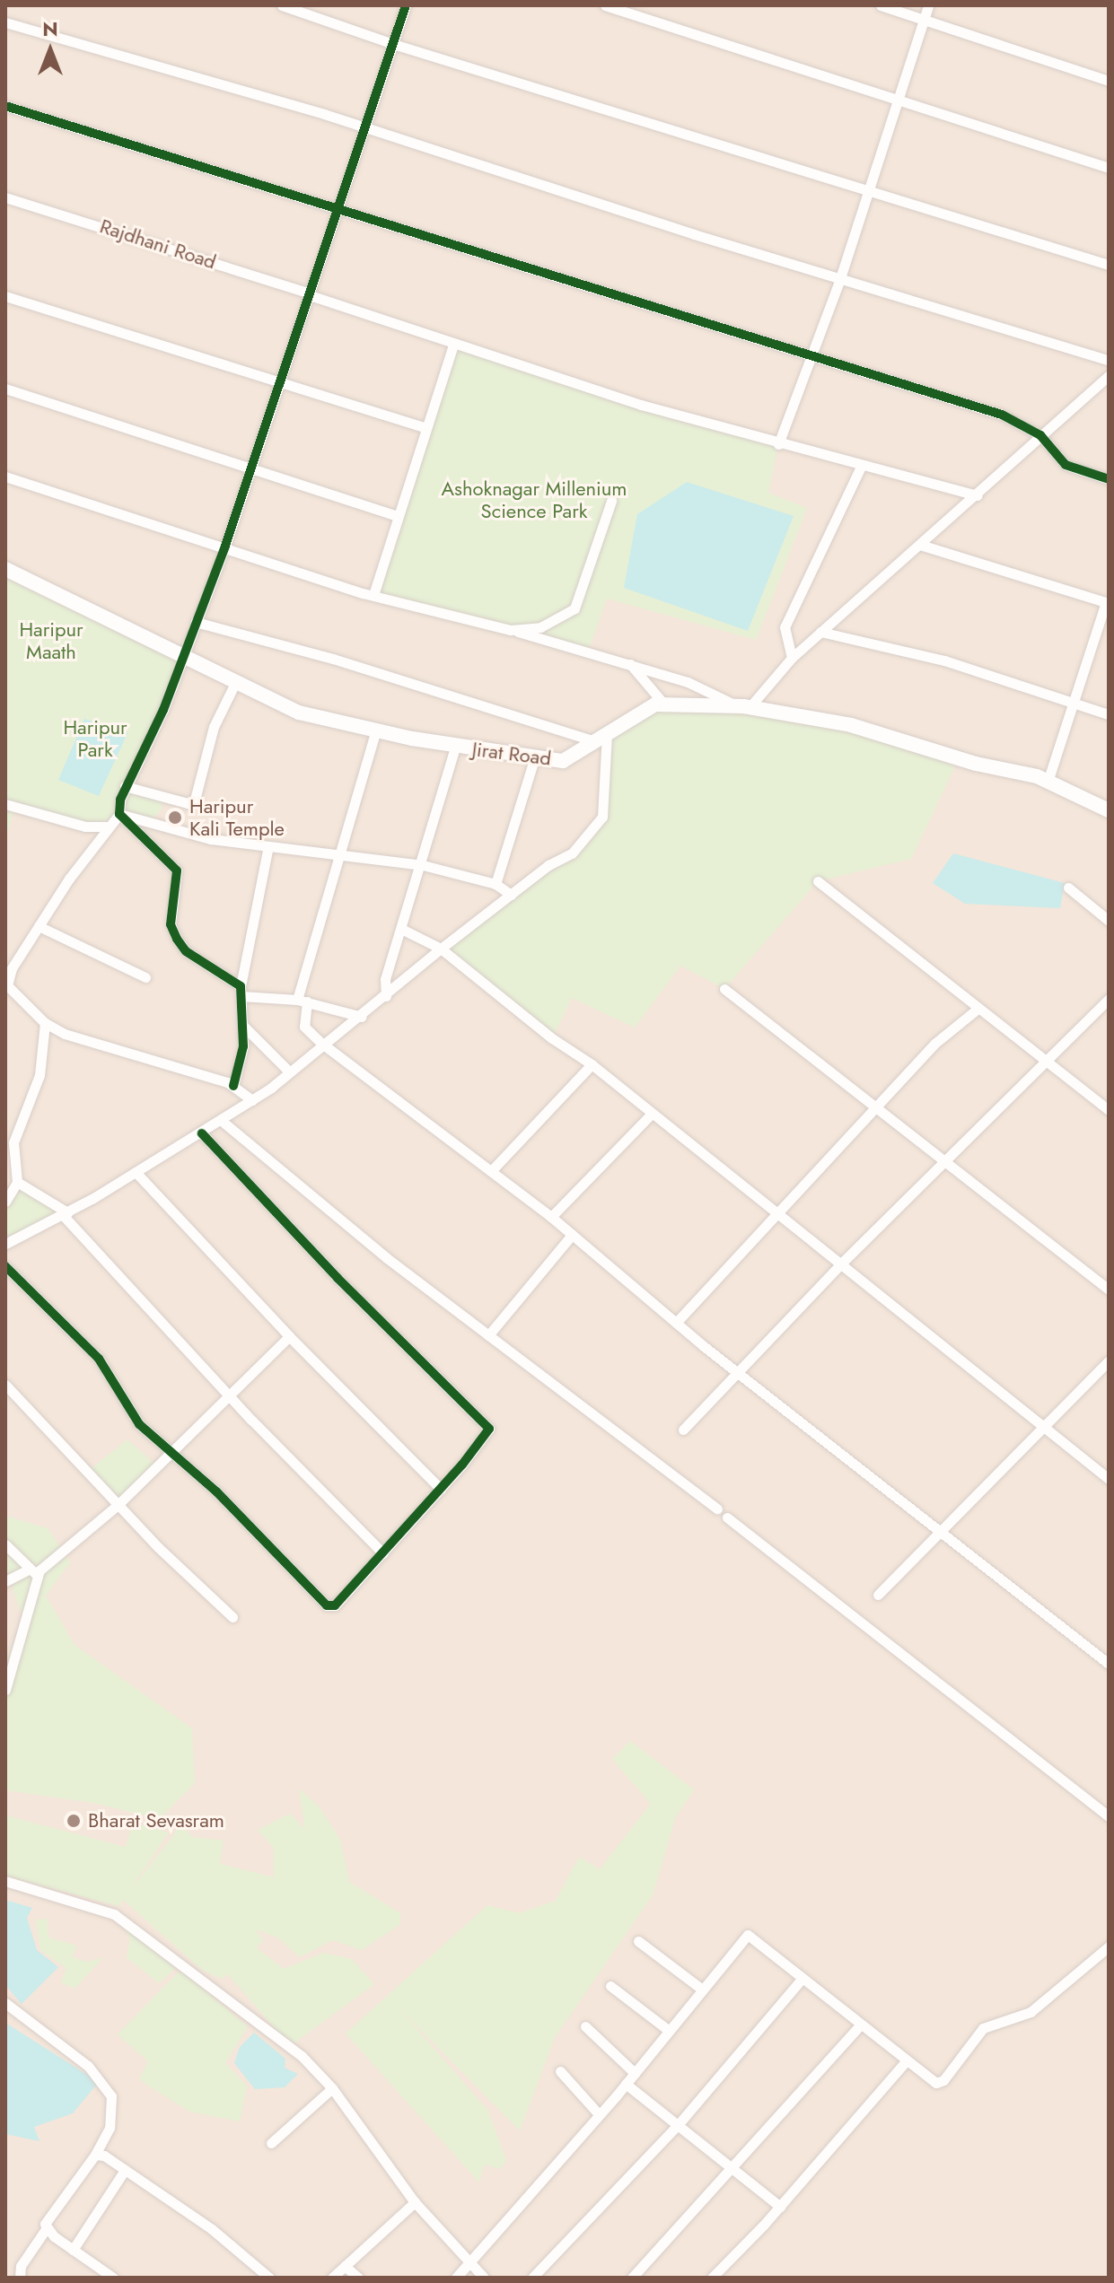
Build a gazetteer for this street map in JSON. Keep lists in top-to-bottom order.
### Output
{
  "streets": {
    "main road": ["Jirat Road"],
    "street": ["Rajdhani Road"]
  },
  "parks": ["Ashoknagar Millenium Science Park", "Haripur Maath", "Haripur Park"],
  "places": ["Haripur Kali Temple", "Bharat Sevasram"],
  "north": "top"
}
